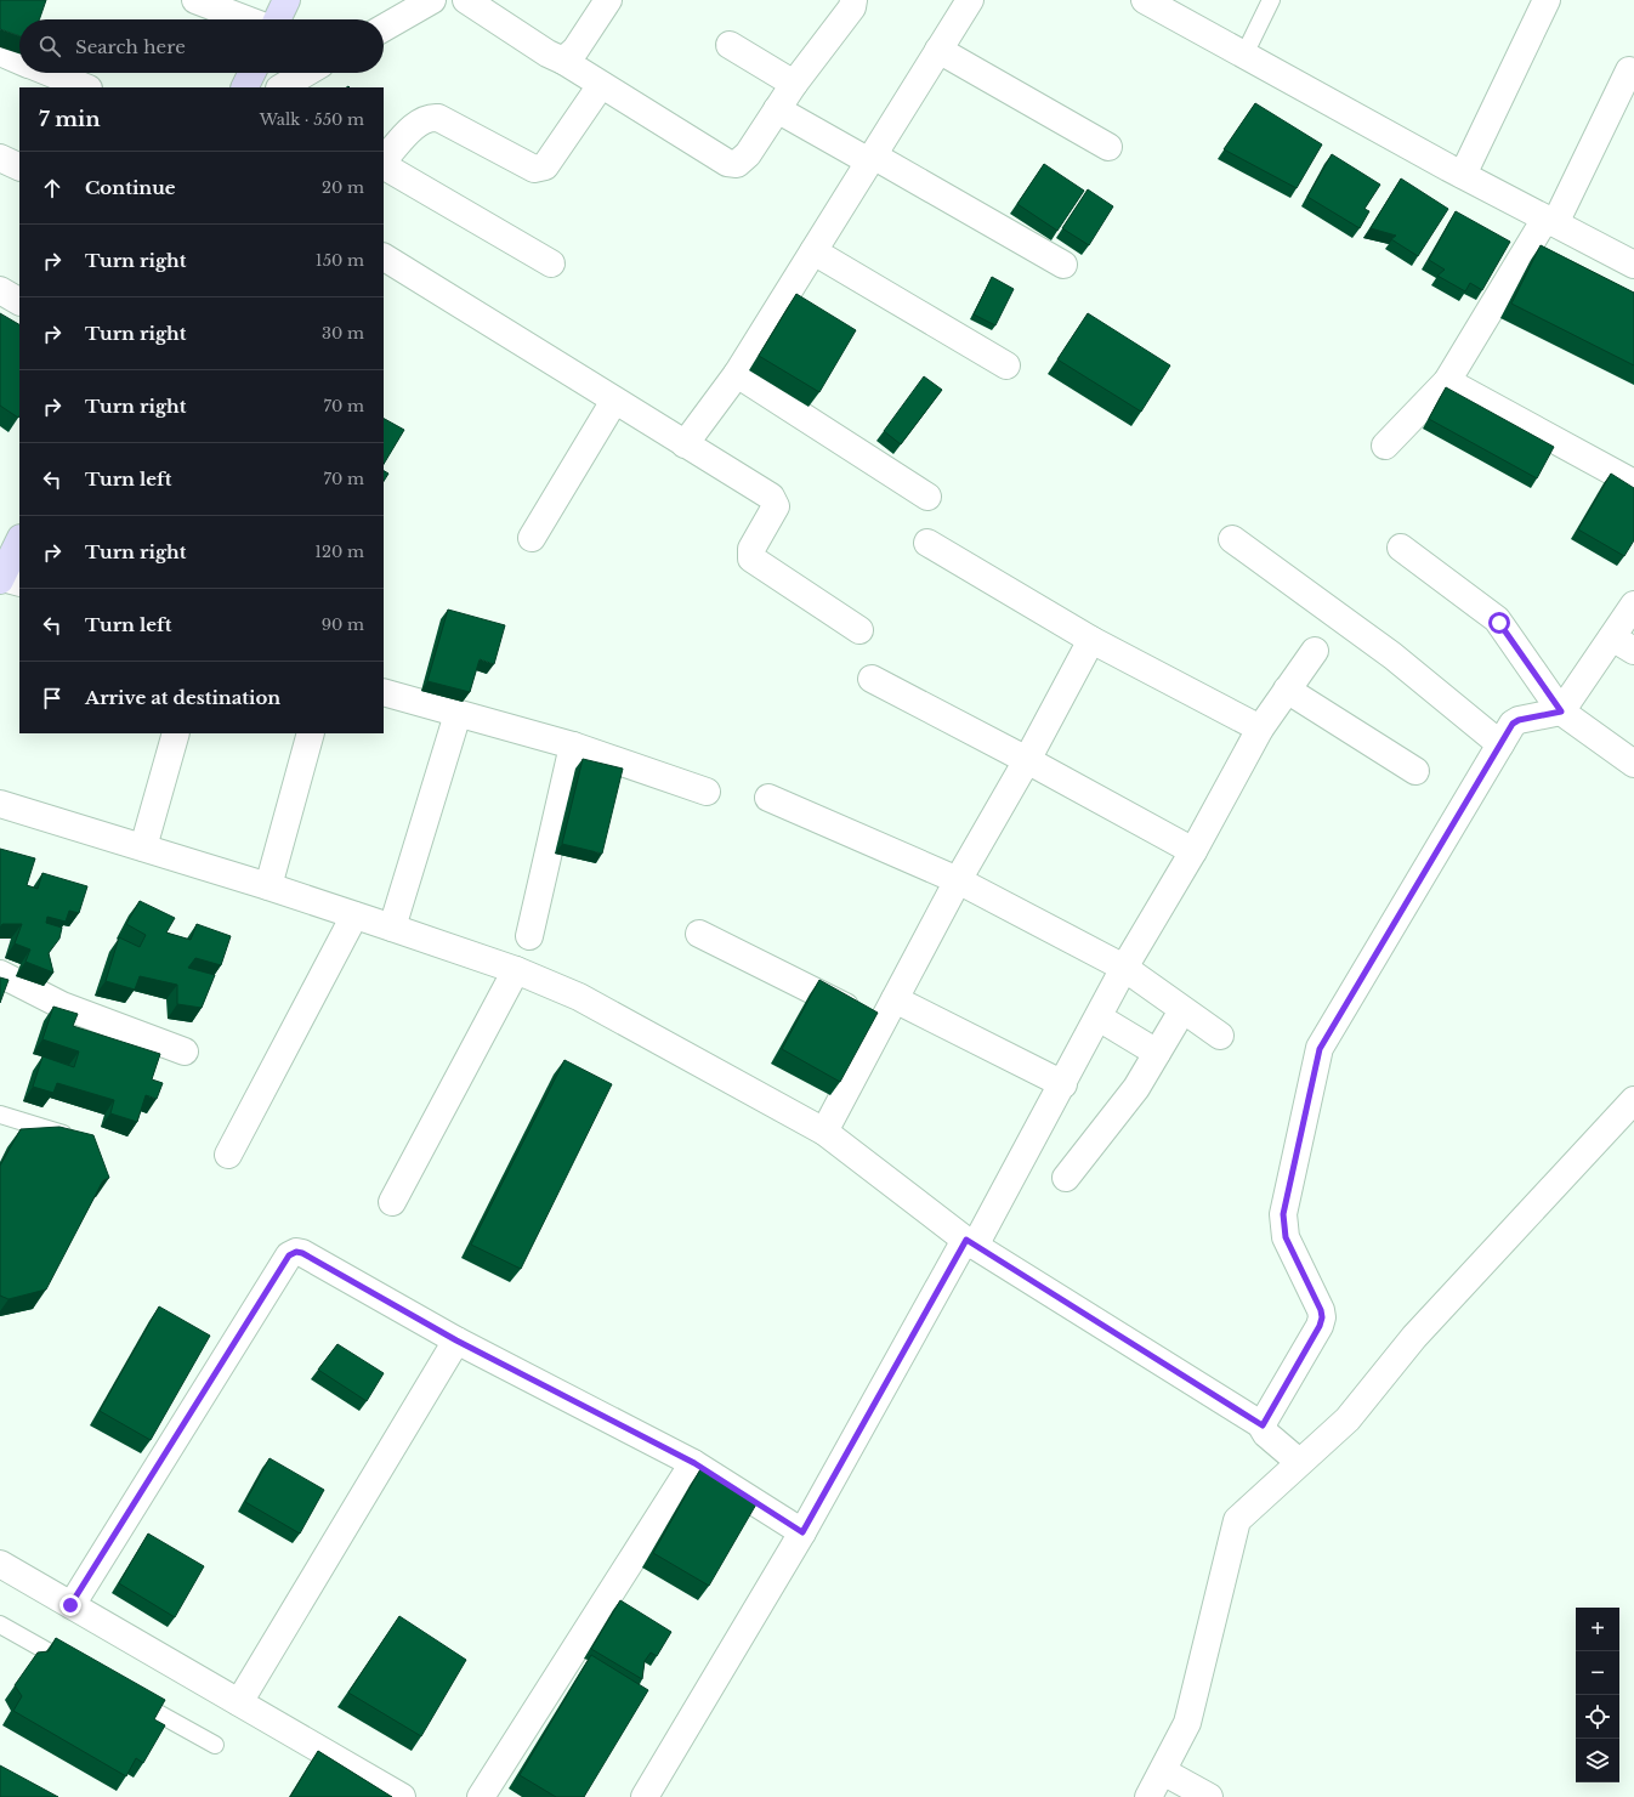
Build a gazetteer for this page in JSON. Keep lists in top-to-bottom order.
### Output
{
  "page": {
    "search": "Search here",
    "heading": ["7 min", "Walk · 550 m"],
    "list": [
      ["Continue", "20 m"],
      ["Turn right", "150 m"],
      ["Turn right", "30 m"],
      ["Turn right", "70 m"],
      ["Turn left", "70 m"],
      ["Turn right", "120 m"],
      ["Turn left", "90 m"],
      "Arrive at destination"
    ],
    "map_buttons": ["+", "−"]
  }
}
